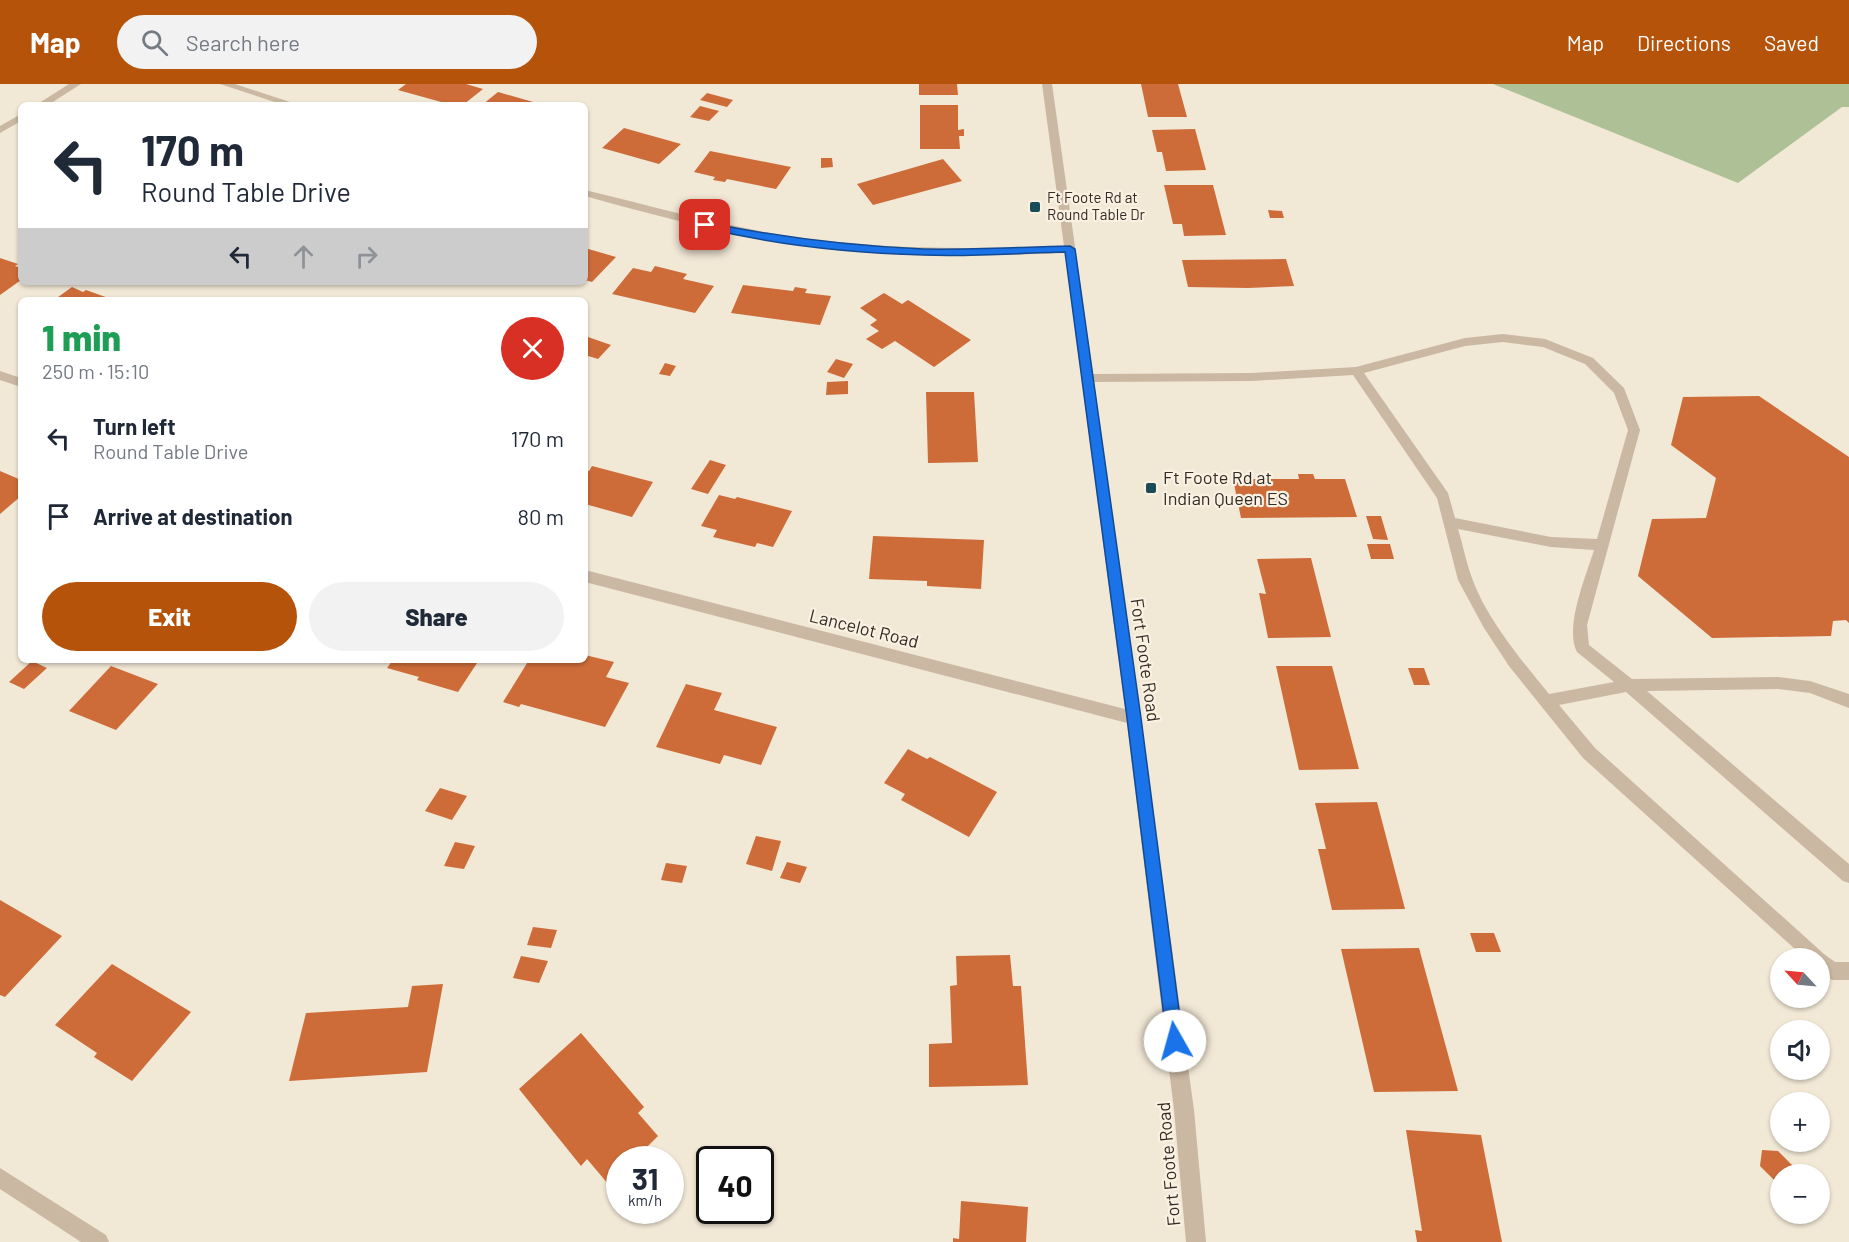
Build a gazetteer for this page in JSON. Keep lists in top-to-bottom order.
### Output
{
  "streets": {
    "street": ["Lancelot Road", "Fort Foote Road"]
  },
  "crossings": [
    ["Lancelot Road", "Fort Foote Road"]
  ],
  "places": {
    "transit": ["Ft Foote Rd at Round Table Dr", "Ft Foote Rd at Indian Queen ES"]
  },
  "north": "top left",
  "page": {
    "header": "Map",
    "search": "Search here",
    "nav": ["Map", "Directions", "Saved"],
    "turn": ["170 m", "Round Table Drive"],
    "heading": ["1 min", "250 m · 15:10"],
    "list": [
      {
        "name": "Turn left",
        "note": "Round Table Drive",
        "value": "170 m"
      },
      {
        "name": "Arrive at destination",
        "value": "80 m"
      }
    ],
    "buttons": ["Exit", "Share"],
    "map_buttons": ["+", "−"],
    "speed": "31 km/h",
    "limit": "40"
  }
}
